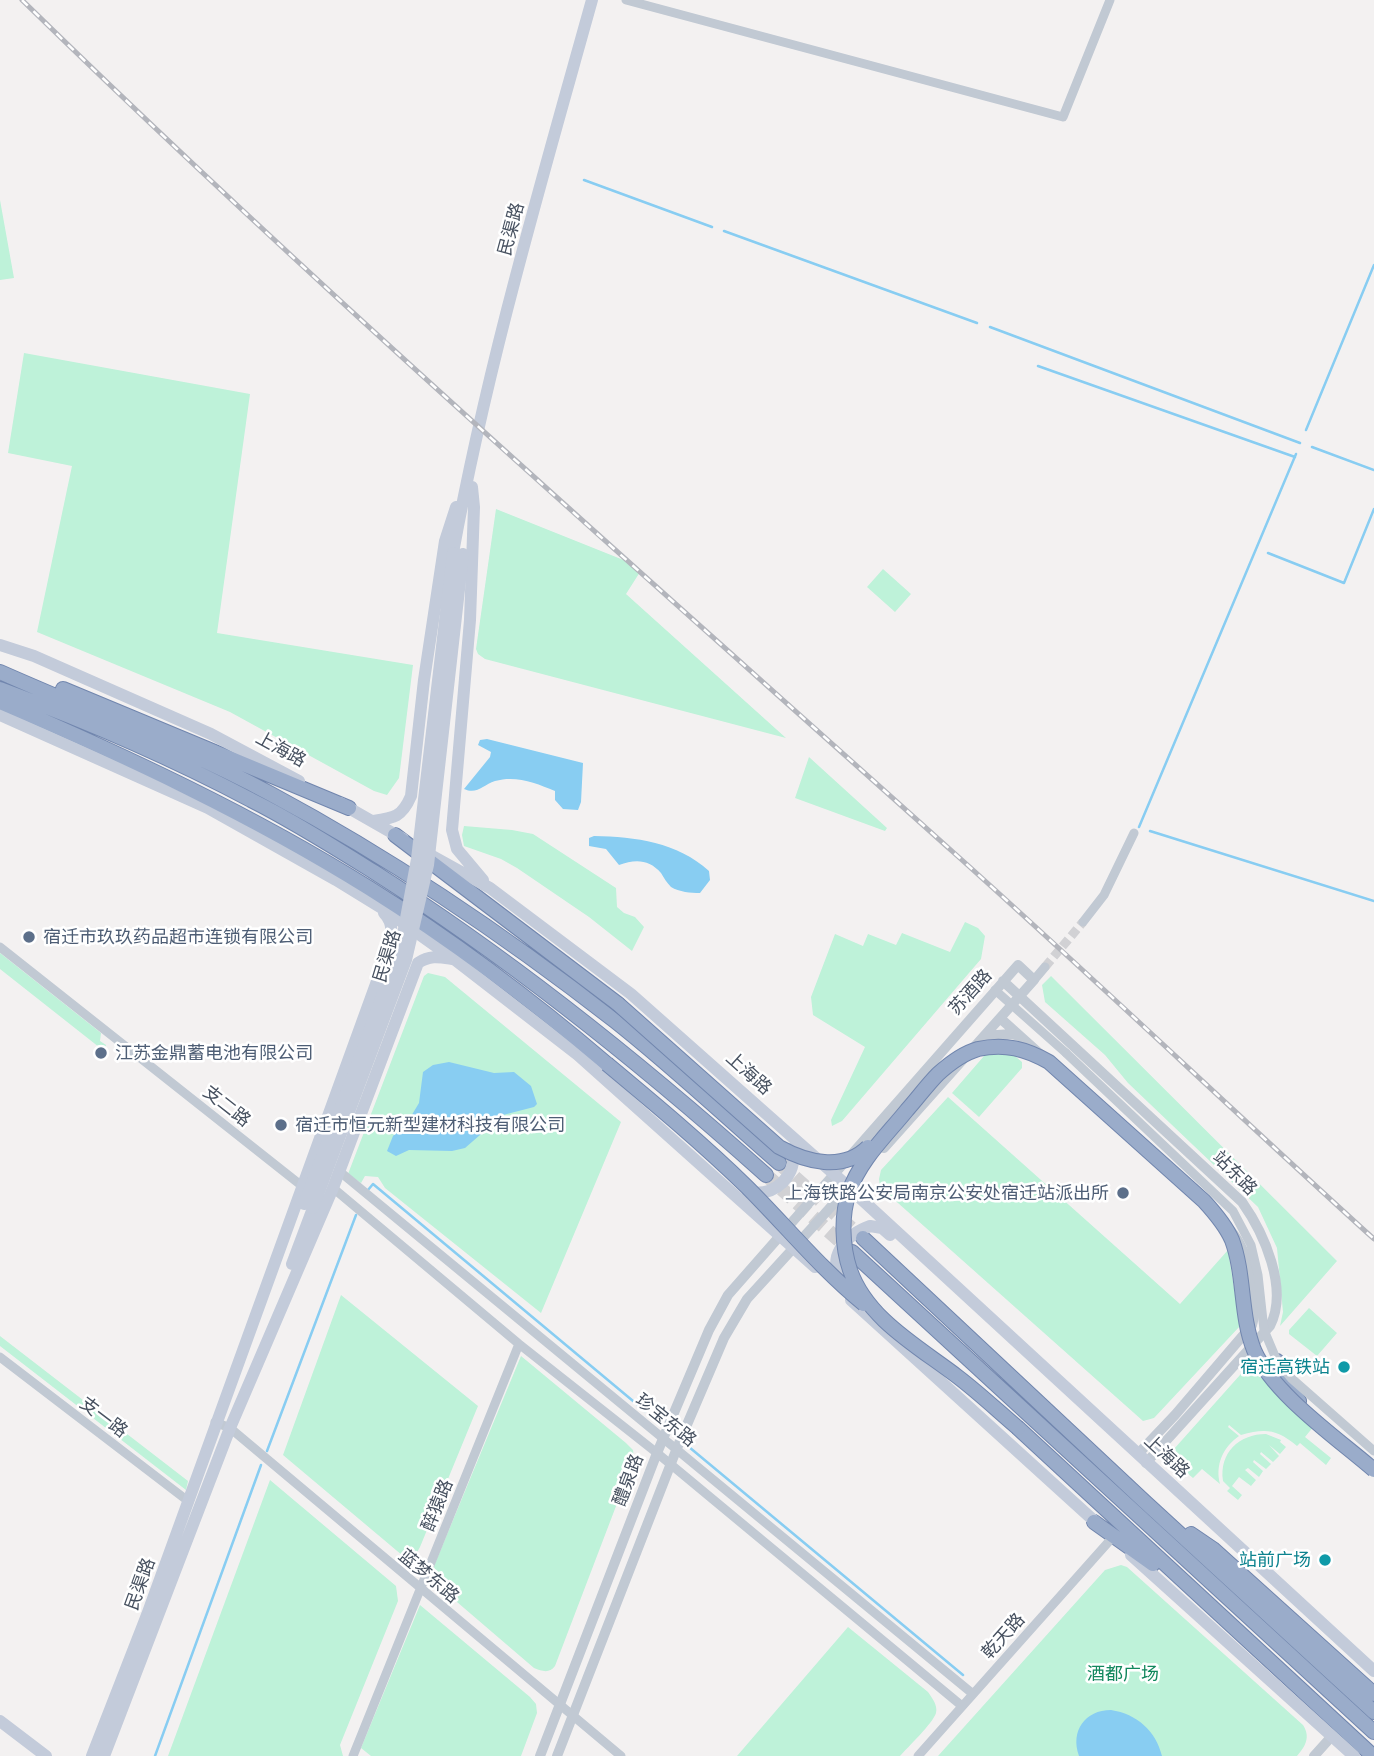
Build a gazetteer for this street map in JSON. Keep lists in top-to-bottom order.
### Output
{
  "streets": {
    "main road": ["民渠路", "上海路"],
    "street": [
      "苏酒路",
      "支二路",
      "站东路",
      "支一路",
      "珍宝东路",
      "醴泉路",
      "醉猿路",
      "蓝梦东路",
      "乾天路"
    ]
  },
  "crossings": [
    ["民渠路", "支二路"],
    ["民渠路", "支一路"],
    ["民渠路", "珍宝东路"],
    ["民渠路", "蓝梦东路"],
    ["上海路", "苏酒路"],
    ["上海路", "站东路"],
    ["苏酒路", "站东路"],
    ["苏酒路", "醴泉路"],
    ["珍宝东路", "醴泉路"],
    ["珍宝东路", "醉猿路"],
    ["珍宝东路", "乾天路"],
    ["醴泉路", "蓝梦东路"],
    ["醉猿路", "蓝梦东路"]
  ],
  "parks": ["酒都广场"],
  "places": [
    "宿迁市玖玖药品超市连锁有限公司",
    "江苏金鼎蓄电池有限公司",
    "宿迁市恒元新型建材科技有限公司",
    "上海铁路公安局南京公安处宿迁站派出所",
    "宿迁高铁站",
    "站前广场"
  ]
}
